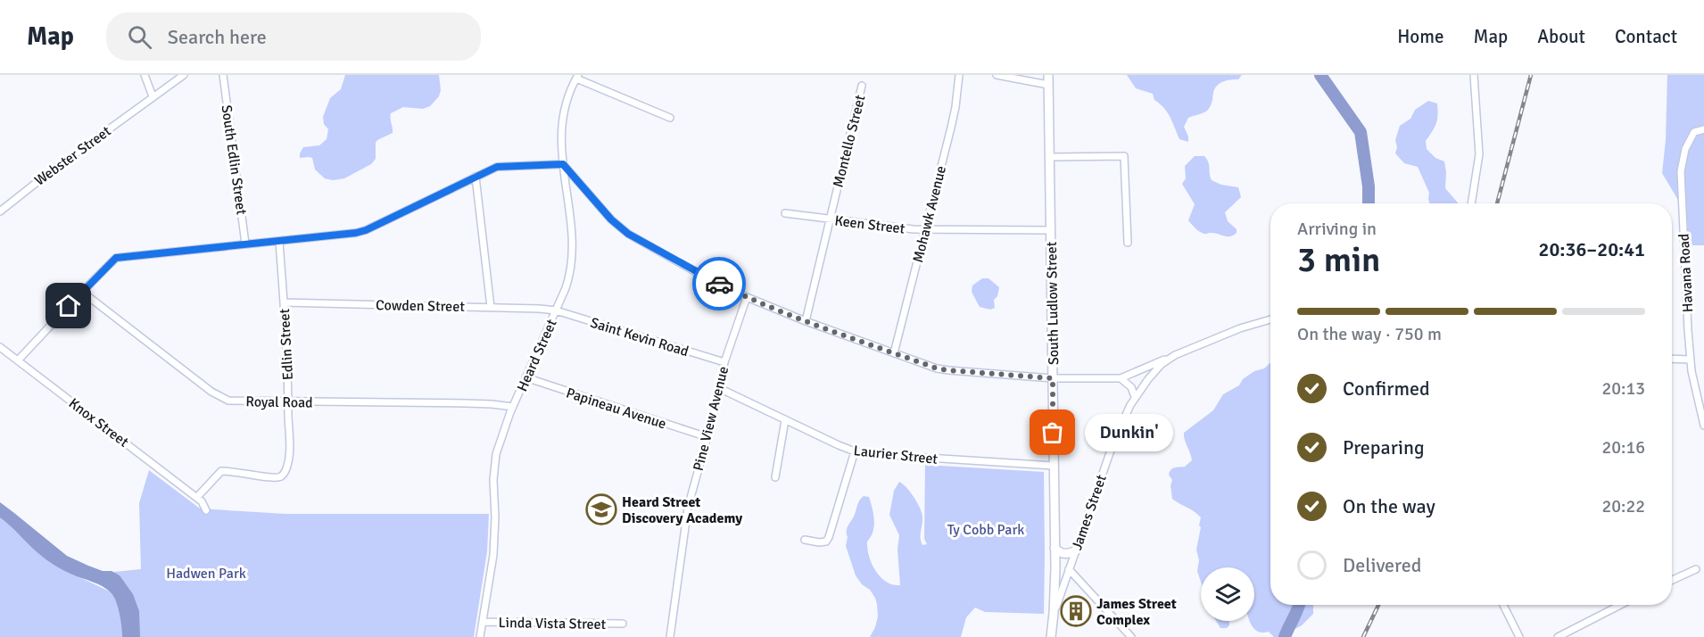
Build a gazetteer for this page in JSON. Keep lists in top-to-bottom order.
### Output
{
  "streets": {
    "main road": ["South Ludlow Street", "James Street"],
    "street": [
      "Montello Street",
      "Webster Street",
      "South Edlin Street",
      "Mohawk Avenue",
      "Keen Street",
      "Havana Road",
      "Cowden Street",
      "Saint Kevin Road",
      "Edlin Street",
      "Heard Street",
      "Royal Road",
      "Papineau Avenue",
      "Pine View Avenue",
      "Knox Street",
      "Laurier Street",
      "Linda Vista Street"
    ]
  },
  "crossings": [
    ["Montello Street", "Keen Street"],
    ["Mohawk Avenue", "Keen Street"],
    ["Keen Street", "South Ludlow Street"],
    ["South Ludlow Street", "Laurier Street"],
    ["South Ludlow Street", "James Street"],
    ["Cowden Street", "Saint Kevin Road"],
    ["Cowden Street", "Edlin Street"],
    ["Cowden Street", "Heard Street"],
    ["Saint Kevin Road", "Heard Street"],
    ["Saint Kevin Road", "Pine View Avenue"],
    ["Edlin Street", "Royal Road"],
    ["Edlin Street", "Knox Street"],
    ["Heard Street", "Royal Road"],
    ["Heard Street", "Papineau Avenue"],
    ["Heard Street", "Linda Vista Street"],
    ["Papineau Avenue", "Pine View Avenue"],
    ["Pine View Avenue", "Laurier Street"]
  ],
  "parks": ["Ty Cobb Park", "Hadwen Park"],
  "places": {
    "other": ["Dunkin'"],
    "school or university": ["Heard Street Discovery Academy"],
    "building": ["James Street Complex"]
  },
  "page": {
    "header": "Map",
    "search": "Search here",
    "nav": [
      "Home",
      "Map",
      "About",
      "Contact"
    ],
    "heading": ["3 min", "Arriving in", "20:36–20:41"],
    "bar": "On the way · 750 m",
    "list": [
      ["Confirmed", "20:13"],
      ["Preparing", "20:16"],
      ["On the way", "20:22"],
      "Delivered"
    ],
    "bubble": "Dunkin'"
  }
}
